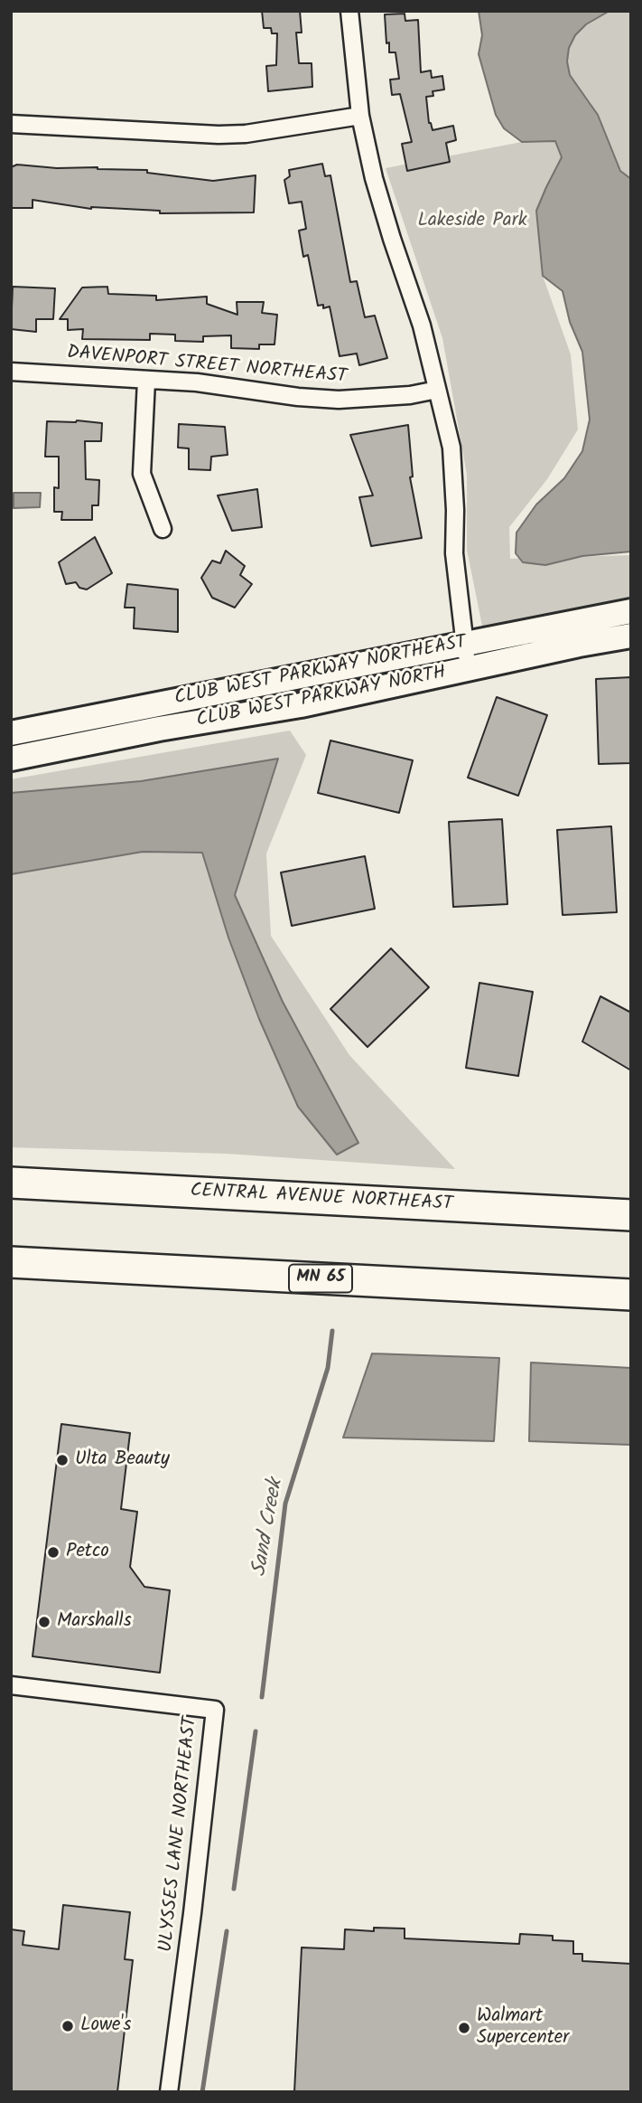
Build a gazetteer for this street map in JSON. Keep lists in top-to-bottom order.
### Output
{
  "streets": {
    "highway": ["CENTRAL AVENUE NORTHEAST", "MN 65"],
    "street": [
      "DAVENPORT STREET NORTHEAST",
      "CLUB WEST PARKWAY NORTHEAST",
      "CLUB WEST PARKWAY NORTH",
      "ULYSSES LANE NORTHEAST"
    ]
  },
  "water": ["Sand Creek"],
  "parks": ["Lakeside Park"],
  "places": [
    "Ulta Beauty",
    "Petco",
    "Marshalls",
    "Lowe's",
    "Walmart Supercenter"
  ]
}
